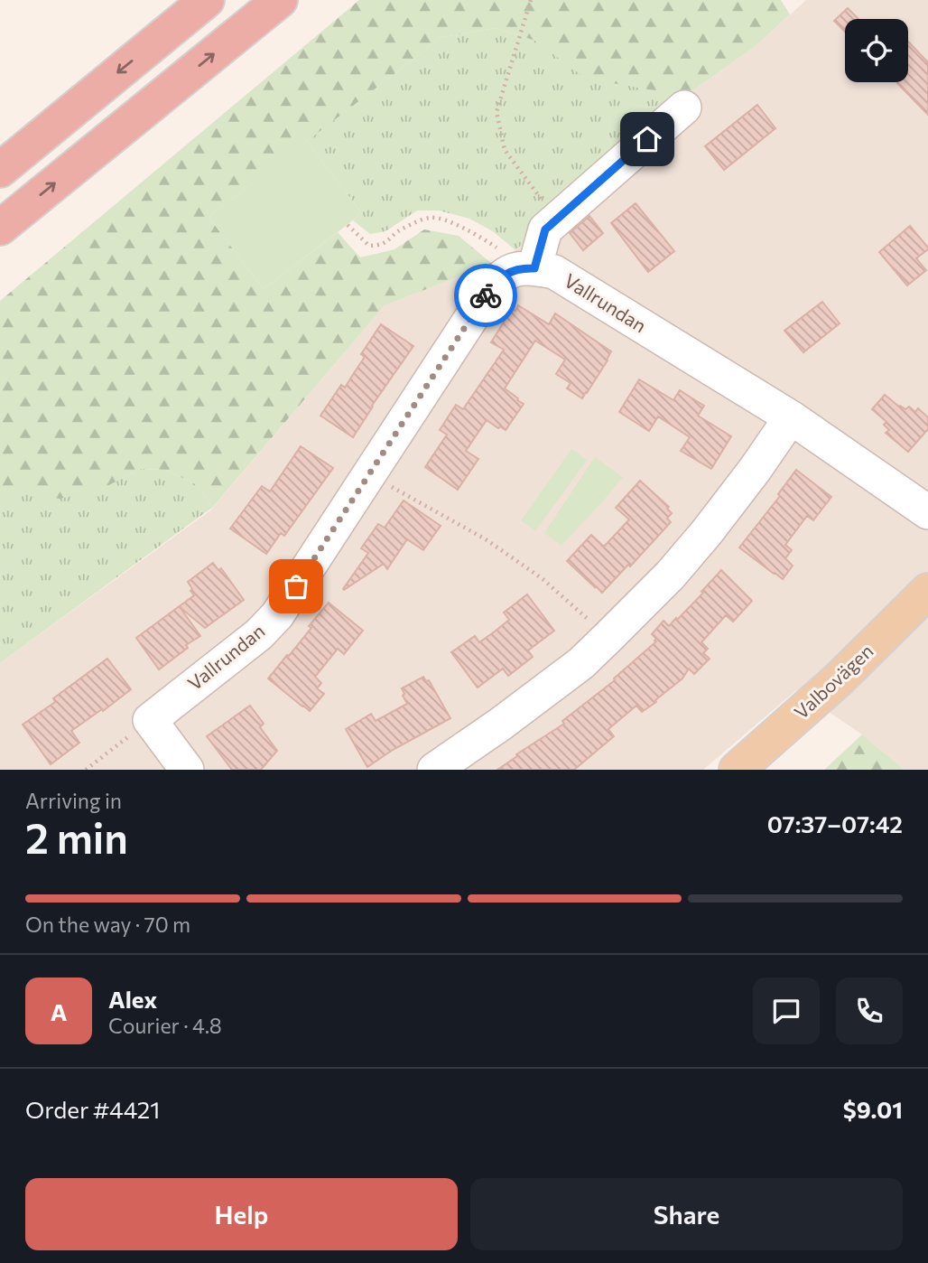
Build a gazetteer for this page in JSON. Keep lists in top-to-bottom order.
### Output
{
  "streets": {
    "main road": ["Valbovägen"],
    "street": ["Vallrundan"]
  },
  "page": {
    "heading": ["2 min", "Arriving in", "07:37–07:42"],
    "panel": [
      "Alex",
      "Courier · 4.8",
      "Order #4421",
      "$9.01"
    ],
    "bar": "On the way · 70 m",
    "round": "A",
    "buttons": ["Help", "Share"]
  }
}
